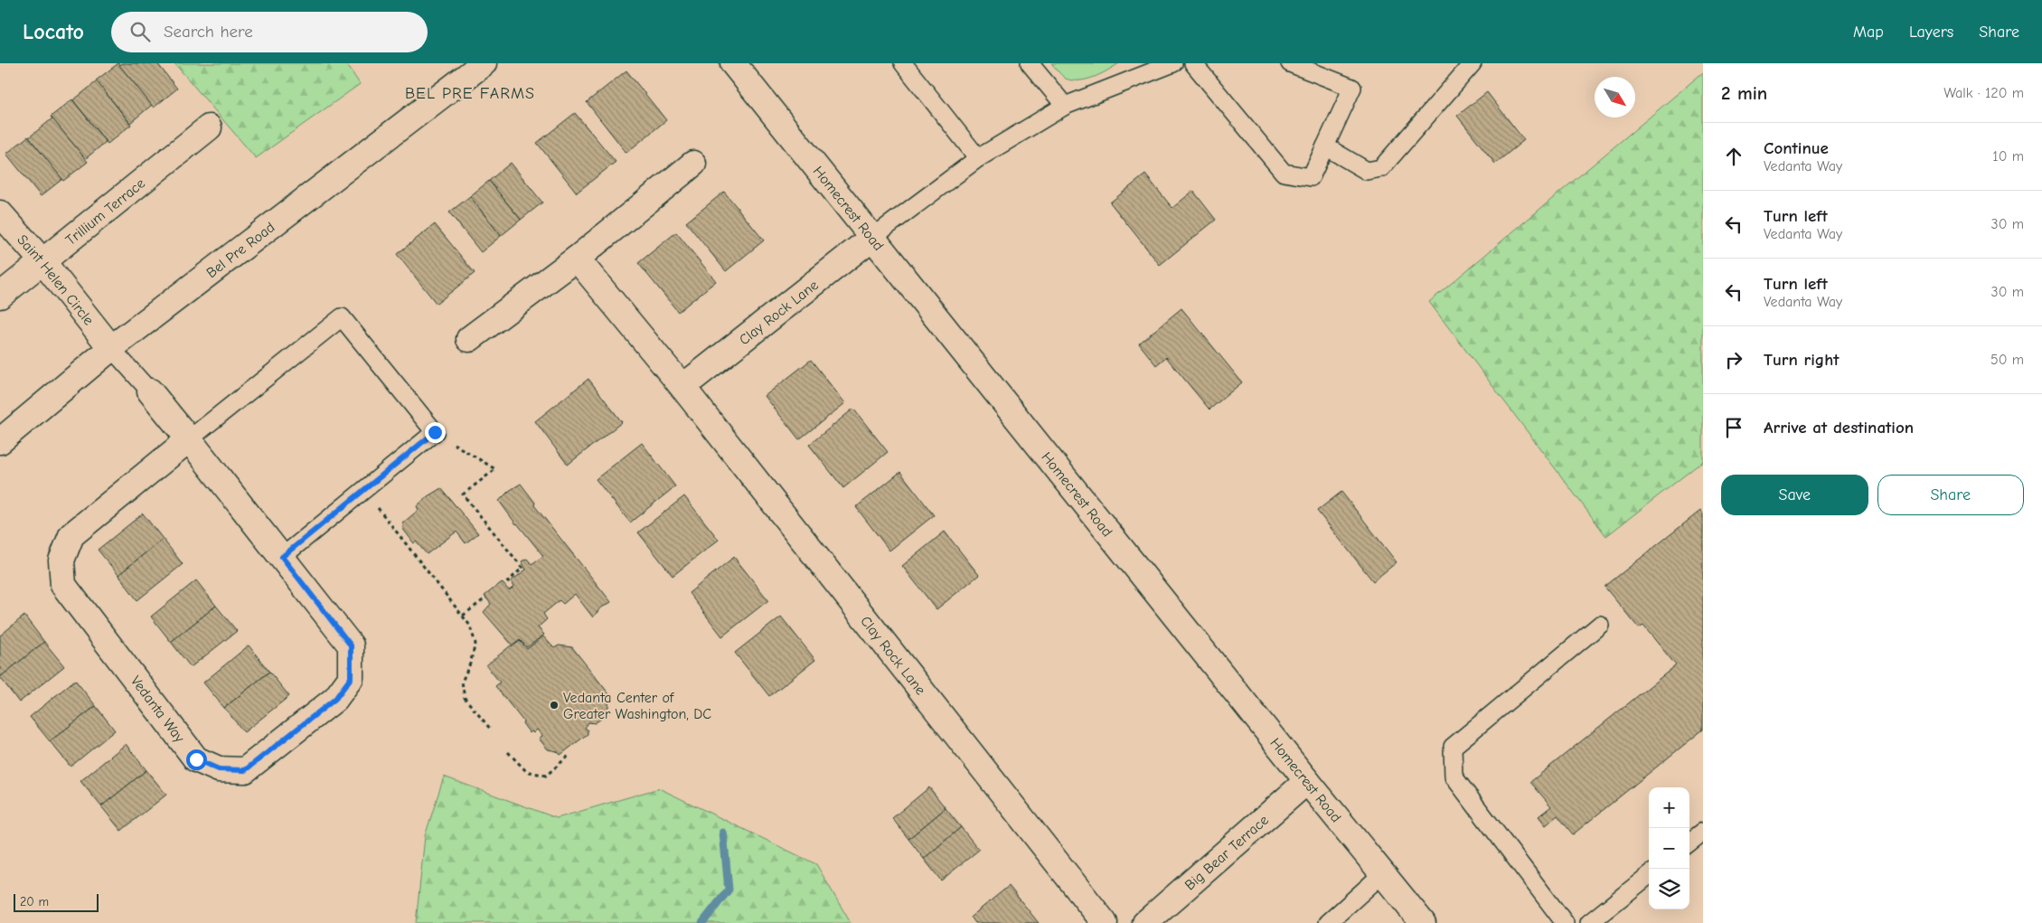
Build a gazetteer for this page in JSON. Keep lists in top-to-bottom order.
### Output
{
  "streets": {
    "street": [
      "Homecrest Road",
      "Trillium Terrace",
      "Bel Pre Road",
      "Saint Helen Circle",
      "Clay Rock Lane",
      "Vedanta Way",
      "Big Bear Terrace"
    ]
  },
  "crossings": [
    ["Homecrest Road", "Clay Rock Lane"],
    ["Homecrest Road", "Big Bear Terrace"],
    ["Trillium Terrace", "Saint Helen Circle"],
    ["Bel Pre Road", "Saint Helen Circle"]
  ],
  "districts": ["BEL PRE FARMS"],
  "places": ["Vedanta Center of Greater Washington, DC"],
  "scale_bar": "20 m",
  "north": "bottom right",
  "page": {
    "header": "Locato",
    "search": "Search here",
    "nav": ["Map", "Layers", "Share"],
    "heading": ["2 min", "Walk · 120 m"],
    "list": [
      ["Continue", "Vedanta Way", "10 m"],
      ["Turn left", "Vedanta Way", "30 m"],
      ["Turn left", "Vedanta Way", "30 m"],
      ["Turn right", "50 m"],
      "Arrive at destination"
    ],
    "buttons": ["Save", "Share"],
    "map_buttons": ["+", "−"],
    "scale": "20 m"
  }
}
